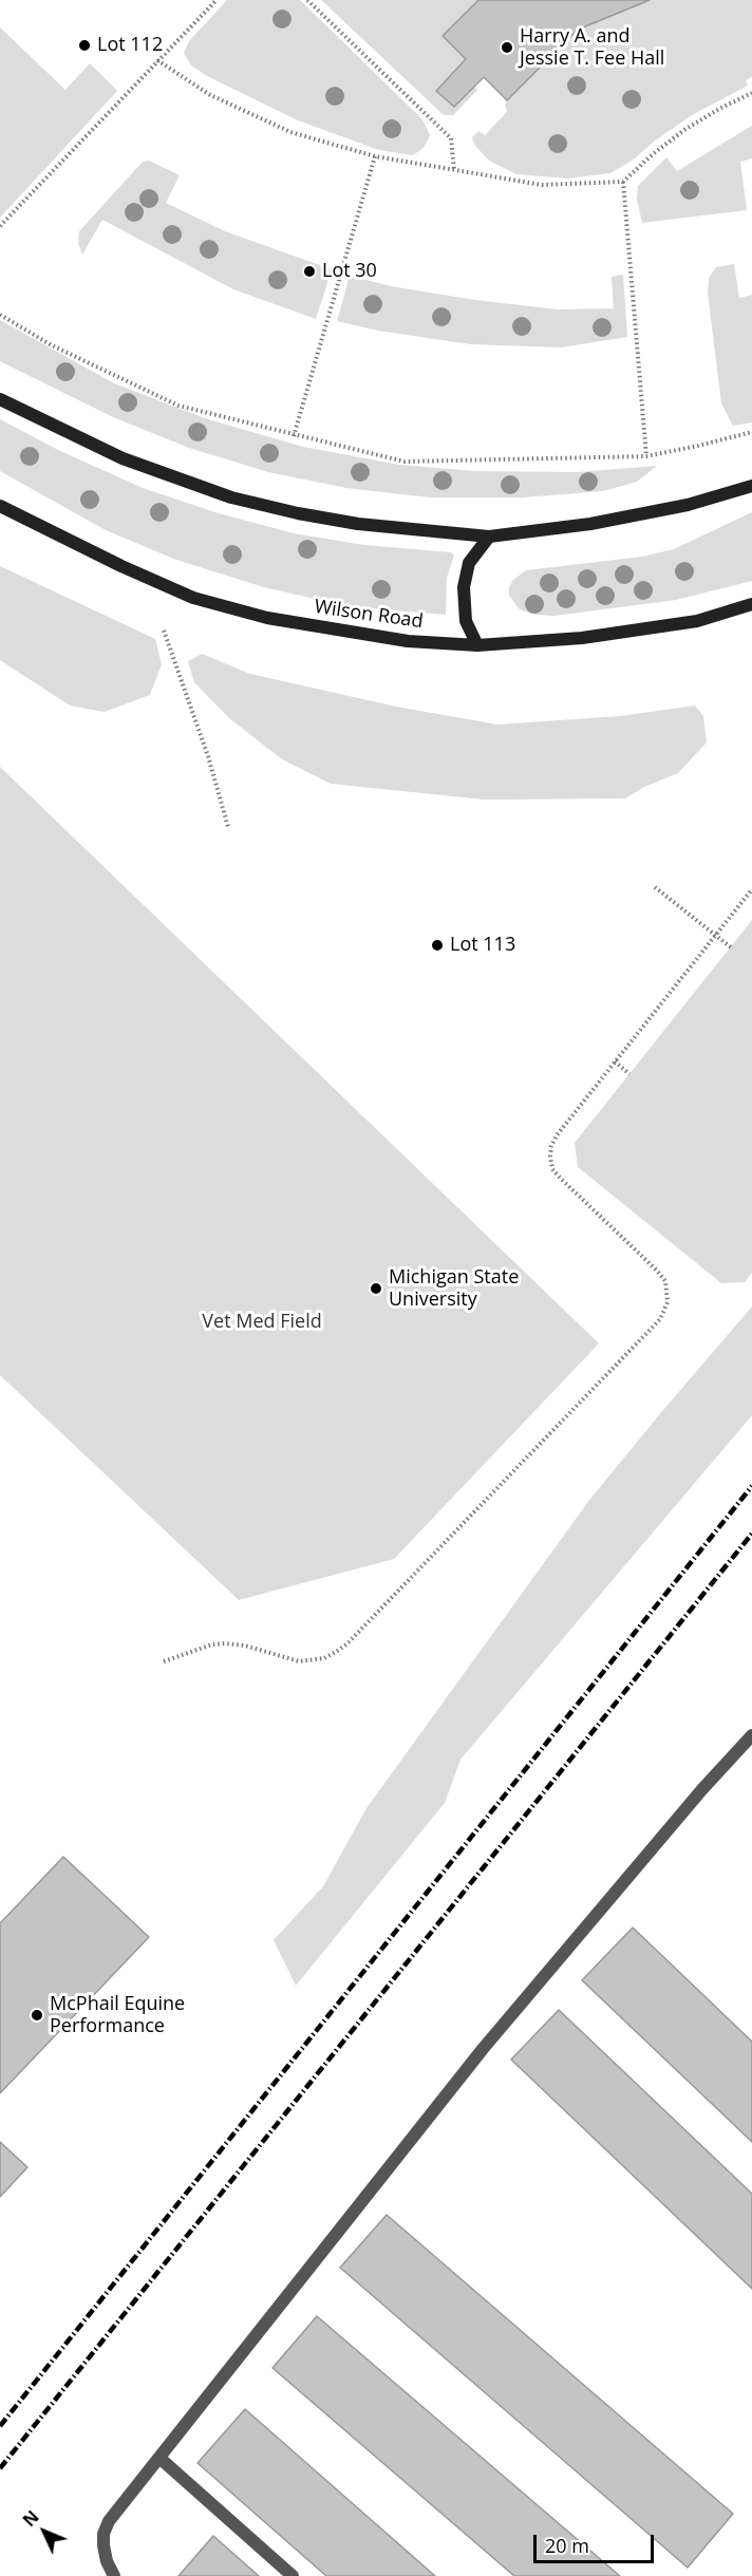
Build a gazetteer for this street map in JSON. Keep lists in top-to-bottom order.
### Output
{
  "streets": {
    "street": ["Wilson Road"]
  },
  "parks": ["Vet Med Field"],
  "places": [
    "Lot 112",
    "Harry A. and Jessie T. Fee Hall",
    "Lot 30",
    "Lot 113",
    "Michigan State University",
    "McPhail Equine Performance"
  ],
  "scale_bar": "20 m",
  "north": "top left"
}
